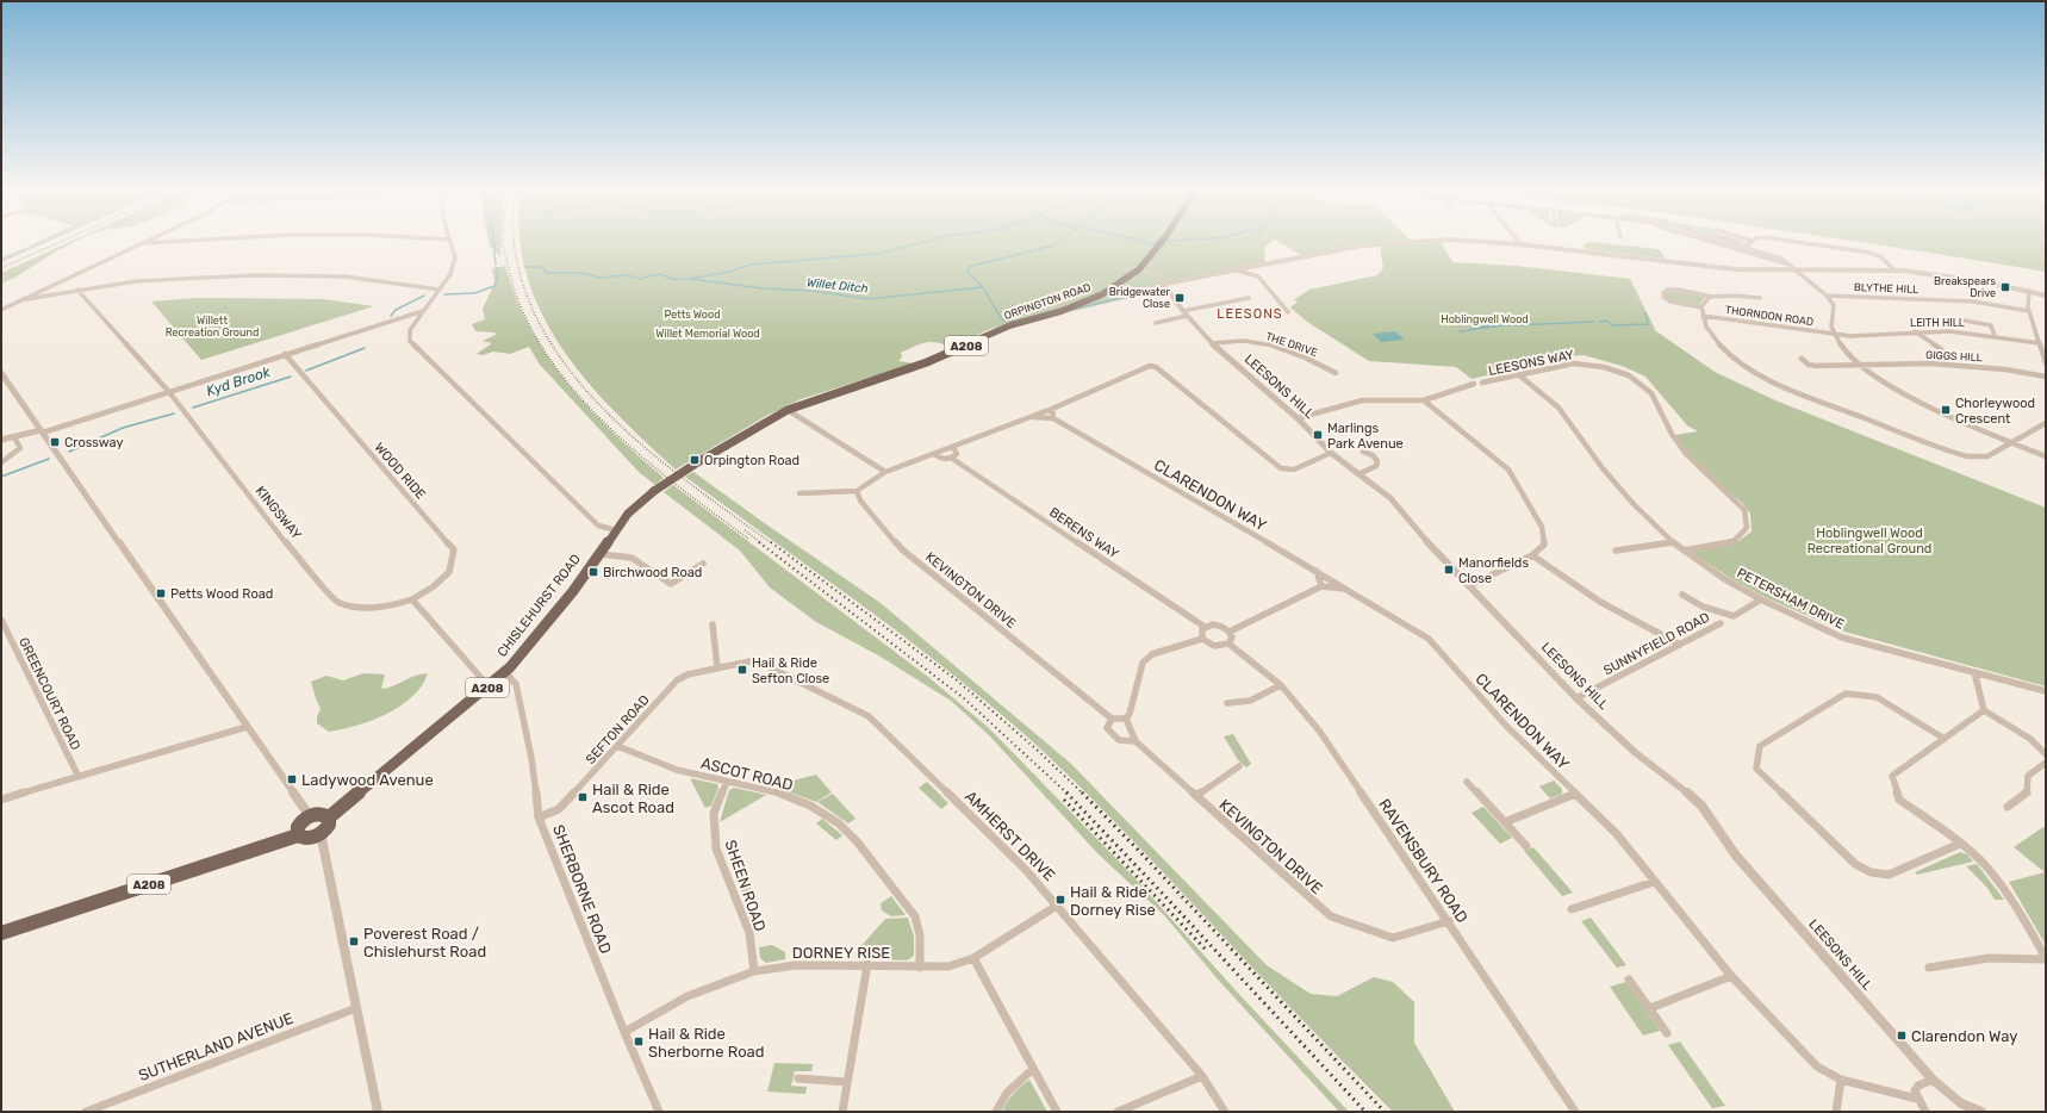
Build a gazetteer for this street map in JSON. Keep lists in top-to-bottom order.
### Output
{
  "streets": {
    "main road": ["ORPINGTON ROAD", "A208", "CHISLEHURST ROAD"],
    "street": [
      "BLYTHE HILL",
      "THORNDON ROAD",
      "LEITH HILL",
      "THE DRIVE",
      "GIGGS HILL",
      "LEESONS WAY",
      "LEESONS HILL",
      "WOOD RIDE",
      "CLARENDON WAY",
      "KINGSWAY",
      "BERENS WAY",
      "KEVINGTON DRIVE",
      "PETERSHAM DRIVE",
      "SUNNYFIELD ROAD",
      "GREENCOURT ROAD",
      "SEFTON ROAD",
      "ASCOT ROAD",
      "AMHERST DRIVE",
      "RAVENSBURY ROAD",
      "SHEEN ROAD",
      "SHERBORNE ROAD",
      "DORNEY RISE",
      "SUTHERLAND AVENUE"
    ]
  },
  "crossings": [
    ["ORPINGTON ROAD", "A208"],
    ["ORPINGTON ROAD", "LEESONS HILL"],
    ["ORPINGTON ROAD", "CHISLEHURST ROAD"],
    ["THORNDON ROAD", "LEITH HILL"],
    ["THE DRIVE", "LEESONS HILL"],
    ["A208", "LEESONS HILL"],
    ["A208", "CHISLEHURST ROAD"],
    ["LEESONS WAY", "PETERSHAM DRIVE"],
    ["LEESONS HILL", "SUNNYFIELD ROAD"],
    ["WOOD RIDE", "KINGSWAY"],
    ["BERENS WAY", "RAVENSBURY ROAD"],
    ["KEVINGTON DRIVE", "RAVENSBURY ROAD"],
    ["CHISLEHURST ROAD", "SHERBORNE ROAD"],
    ["SEFTON ROAD", "ASCOT ROAD"],
    ["SEFTON ROAD", "AMHERST DRIVE"],
    ["SEFTON ROAD", "SHERBORNE ROAD"],
    ["ASCOT ROAD", "SHEEN ROAD"],
    ["ASCOT ROAD", "DORNEY RISE"],
    ["AMHERST DRIVE", "DORNEY RISE"],
    ["SHEEN ROAD", "DORNEY RISE"],
    ["SHERBORNE ROAD", "DORNEY RISE"]
  ],
  "districts": ["LEESONS"],
  "water": ["Willet Ditch", "Kyd Brook"],
  "parks": [
    "Petts Wood",
    "Hoblingwell Wood",
    "Willett Recreation Ground",
    "Willet Memorial Wood",
    "Hoblingwell Wood Recreational Ground"
  ],
  "places": {
    "transit": [
      "Breakspears Drive",
      "Bridgewater Close",
      "Chorleywood Crescent",
      "Marlings Park Avenue",
      "Crossway",
      "Orpington Road",
      "Manorfields Close",
      "Birchwood Road",
      "Petts Wood Road",
      "Hail & Ride Sefton Close",
      "Ladywood Avenue",
      "Hail & Ride Ascot Road",
      "Hail & Ride Dorney Rise",
      "Poverest Road / Chislehurst Road",
      "Clarendon Way",
      "Hail & Ride Sherborne Road"
    ]
  }
}
